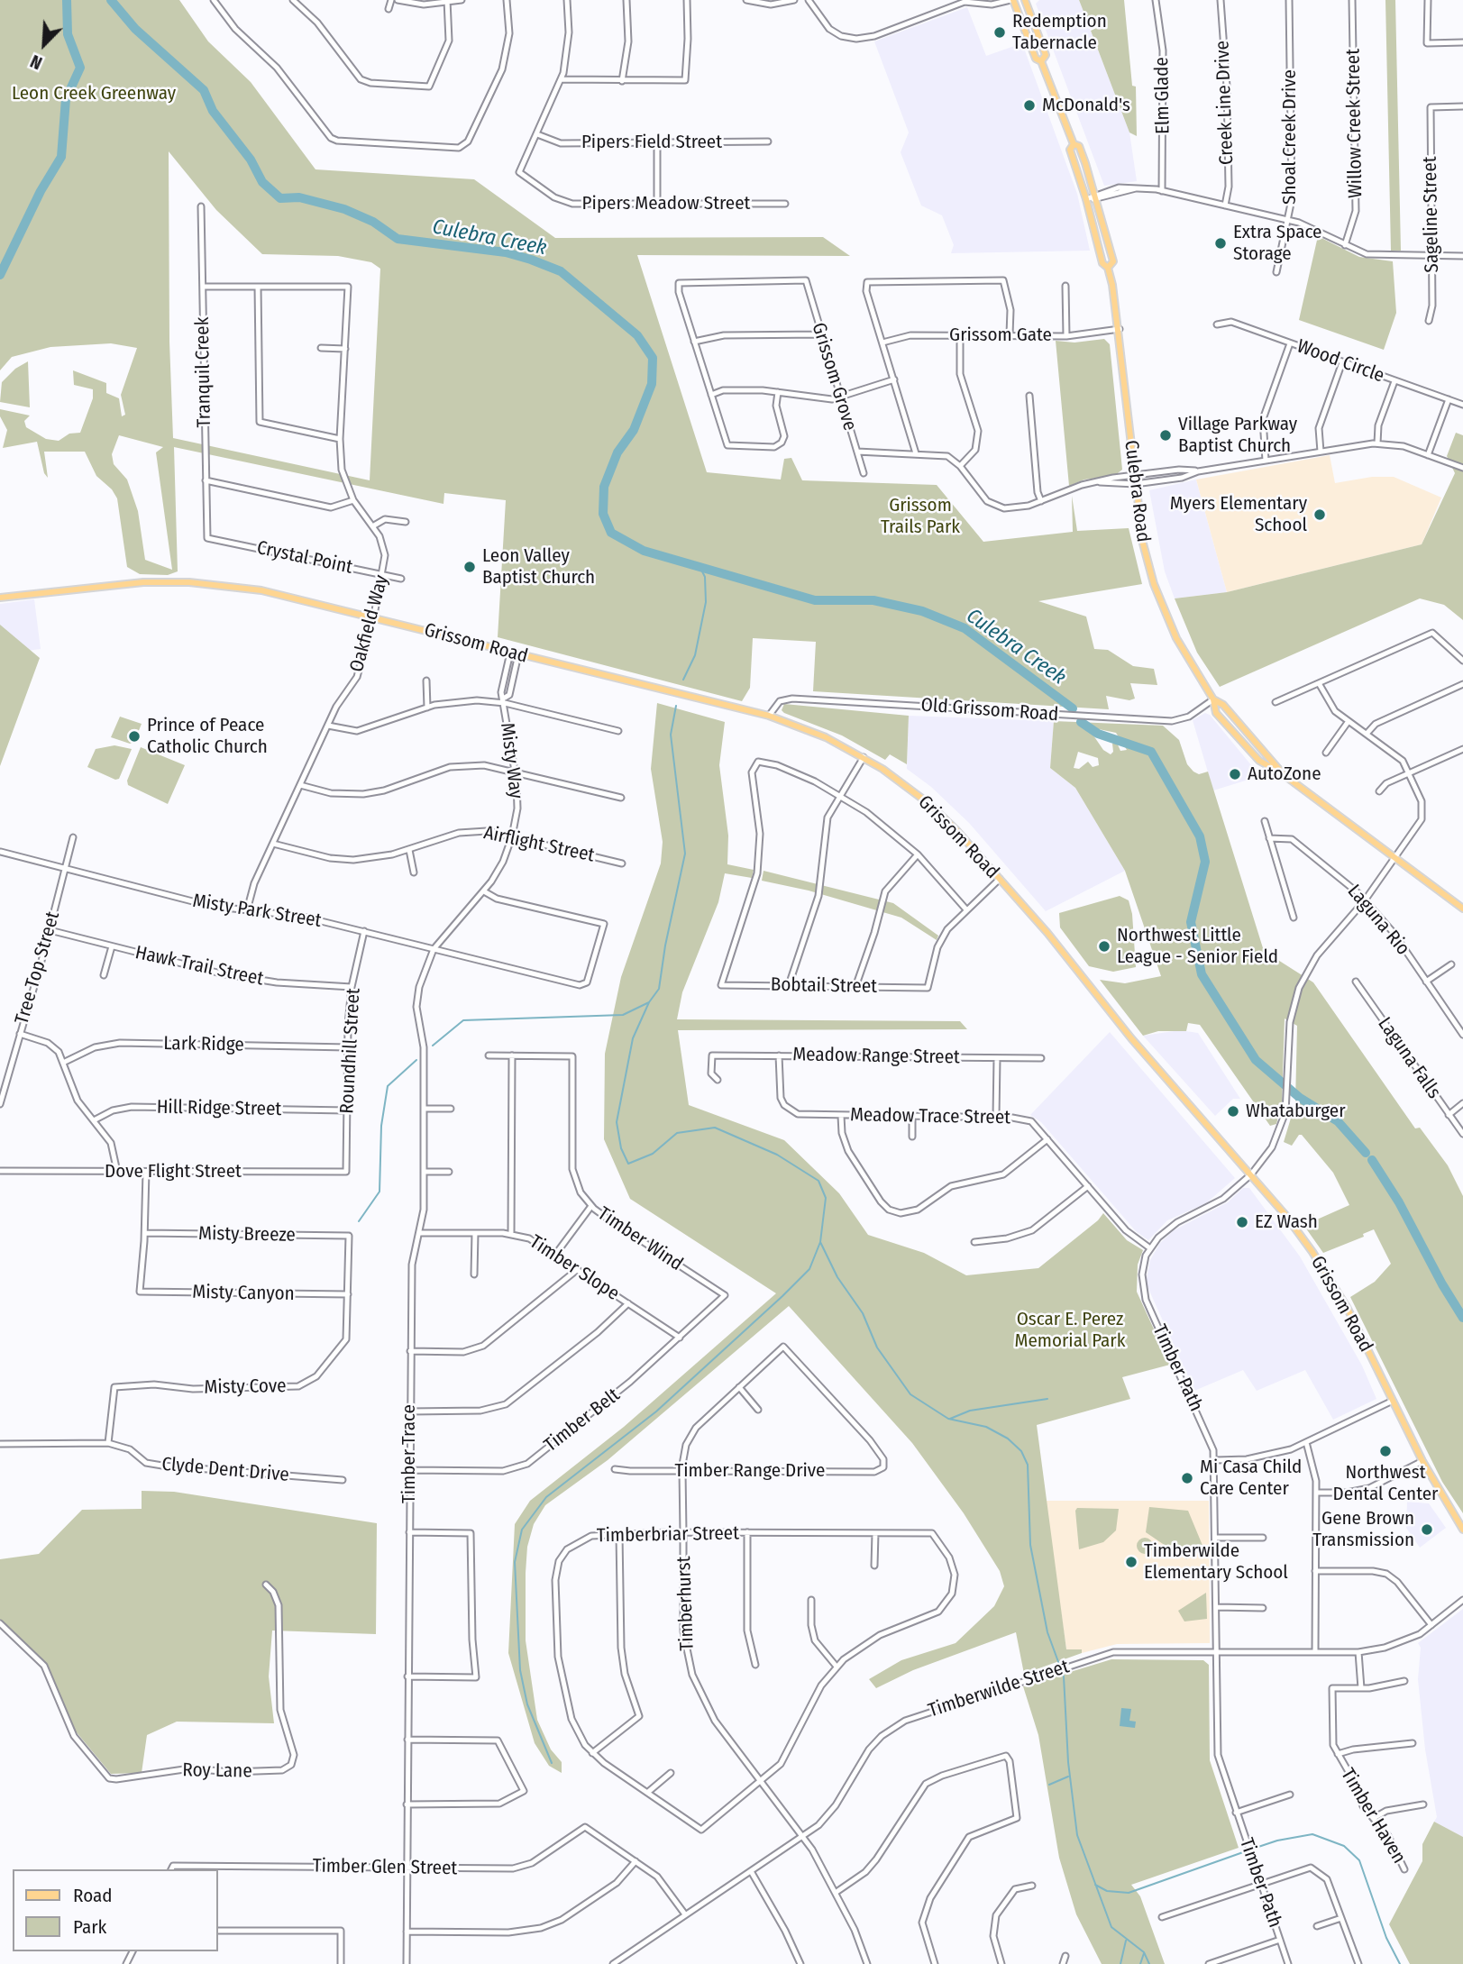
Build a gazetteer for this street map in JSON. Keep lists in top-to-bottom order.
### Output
{
  "streets": {
    "main road": ["Culebra Road", "Grissom Road"],
    "street": [
      "Elm Glade",
      "Creek Line Drive",
      "Willow Creek Street",
      "Shoal Creek Drive",
      "Pipers Field Street",
      "Pipers Meadow Street",
      "Sageline Street",
      "Grissom Gate",
      "Wood Circle",
      "Tranquil Creek",
      "Grissom Grove",
      "Crystal Point",
      "Oakfield Way",
      "Old Grissom Road",
      "Misty Way",
      "Airflight Street",
      "Misty Park Street",
      "Laguna Rio",
      "Hawk Trail Street",
      "Tree Top Street",
      "Bobtail Street",
      "Lark Ridge",
      "Roundhill Street",
      "Meadow Range Street",
      "Laguna Falls",
      "Hill Ridge Street",
      "Meadow Trace Street",
      "Dove Flight Street",
      "Misty Breeze",
      "Timber Wind",
      "Timber Slope",
      "Misty Canyon",
      "Timber Path",
      "Misty Cove",
      "Timber Belt",
      "Timber Trace",
      "Clyde Dent Drive",
      "Timber Range Drive",
      "Timberbriar Street",
      "Timberhurst",
      "Timberwilde Street",
      "Roy Lane",
      "Timber Haven",
      "Timber Glen Street"
    ]
  },
  "crossings": [
    ["Pipers Field Street", "Pipers Meadow Street"],
    ["Grissom Gate", "Culebra Road"],
    ["Tranquil Creek", "Crystal Point"],
    ["Culebra Road", "Old Grissom Road"],
    ["Crystal Point", "Oakfield Way"],
    ["Oakfield Way", "Grissom Road"],
    ["Oakfield Way", "Airflight Street"],
    ["Oakfield Way", "Misty Park Street"],
    ["Grissom Road", "Old Grissom Road"],
    ["Grissom Road", "Misty Way"],
    ["Misty Way", "Airflight Street"],
    ["Misty Way", "Misty Park Street"],
    ["Misty Way", "Timber Trace"],
    ["Misty Park Street", "Tree Top Street"],
    ["Misty Park Street", "Roundhill Street"],
    ["Misty Park Street", "Timber Trace"],
    ["Hawk Trail Street", "Tree Top Street"],
    ["Hawk Trail Street", "Roundhill Street"],
    ["Lark Ridge", "Roundhill Street"],
    ["Roundhill Street", "Hill Ridge Street"],
    ["Roundhill Street", "Dove Flight Street"],
    ["Meadow Range Street", "Meadow Trace Street"],
    ["Meadow Trace Street", "Timber Path"],
    ["Misty Breeze", "Misty Canyon"],
    ["Misty Breeze", "Misty Cove"],
    ["Timber Wind", "Timber Belt"],
    ["Timber Slope", "Timber Belt"],
    ["Timber Slope", "Timber Trace"],
    ["Misty Canyon", "Misty Cove"],
    ["Timber Path", "Timberwilde Street"],
    ["Misty Cove", "Clyde Dent Drive"],
    ["Timber Belt", "Timber Trace"],
    ["Timber Trace", "Timber Glen Street"],
    ["Timber Range Drive", "Timberhurst"],
    ["Timberbriar Street", "Timberhurst"],
    ["Timberhurst", "Timberwilde Street"]
  ],
  "water": ["Culebra Creek"],
  "parks": ["Leon Creek Greenway", "Grissom Trails Park", "Oscar E. Perez Memorial Park"],
  "places": [
    "Redemption Tabernacle",
    "McDonald's",
    "Extra Space Storage",
    "Village Parkway Baptist Church",
    "Myers Elementary School",
    "Leon Valley Baptist Church",
    "Prince of Peace Catholic Church",
    "AutoZone",
    "Northwest Little League - Senior Field",
    "Whataburger",
    "EZ Wash",
    "Northwest Dental Center",
    "Mi Casa Child Care Center",
    "Gene Brown Transmission",
    "Timberwilde Elementary School"
  ],
  "legend": ["Road", "Park"],
  "north": "bottom left"
}
